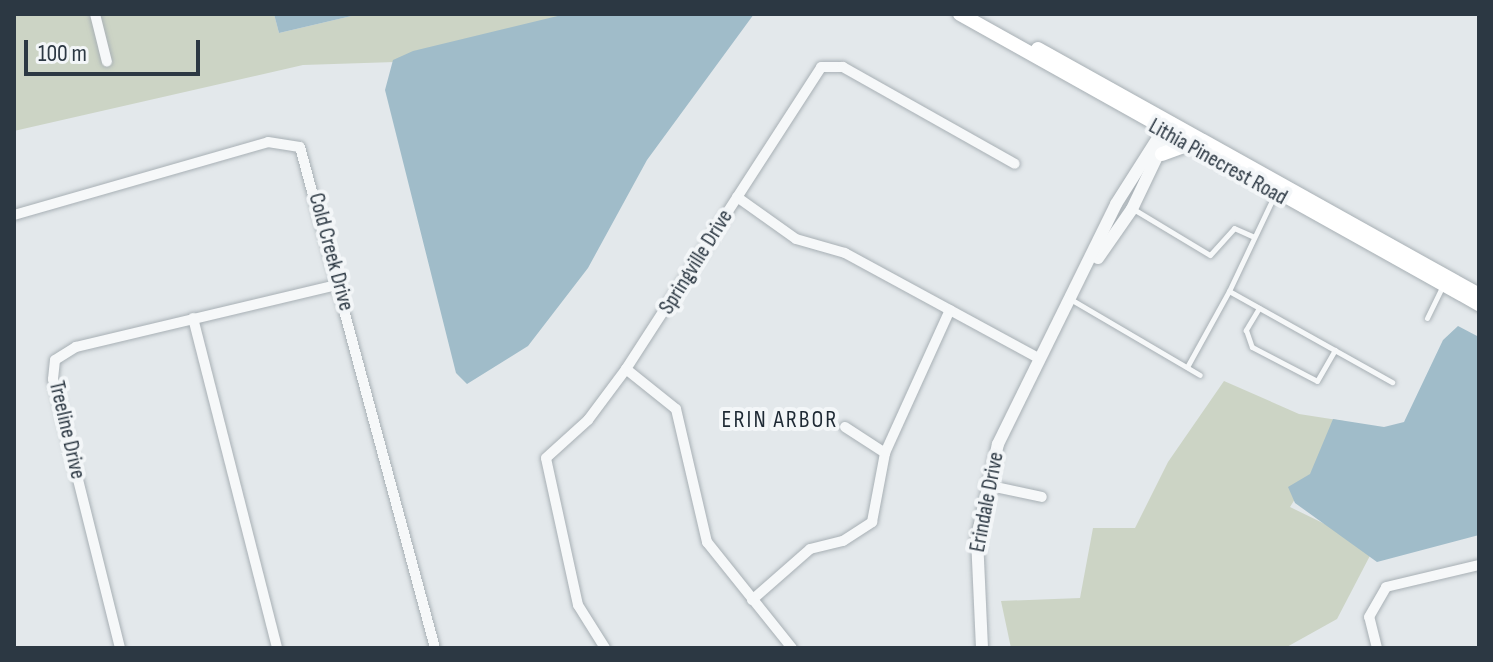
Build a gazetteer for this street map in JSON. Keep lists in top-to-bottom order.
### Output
{
  "streets": {
    "main road": ["Lithia Pinecrest Road"],
    "street": [
      "Cold Creek Drive",
      "Springville Drive",
      "Treeline Drive",
      "Erindale Drive"
    ]
  },
  "crossings": [
    ["Lithia Pinecrest Road", "Erindale Drive"],
    ["Cold Creek Drive", "Treeline Drive"]
  ],
  "districts": ["ERIN ARBOR"],
  "scale_bar": "100 m"
}
